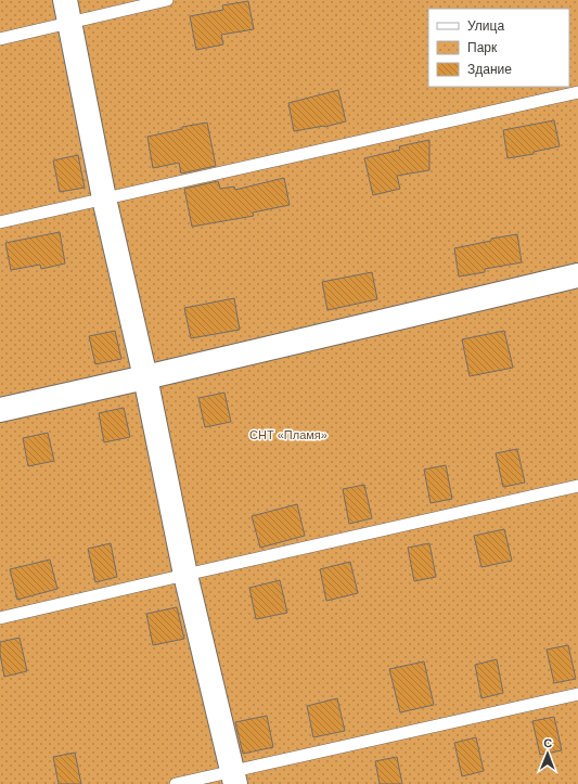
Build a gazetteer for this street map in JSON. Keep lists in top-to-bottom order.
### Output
{
  "parks": ["СНТ «Пламя»"],
  "legend": ["Улица", "Парк", "Здание"],
  "north": "top"
}
